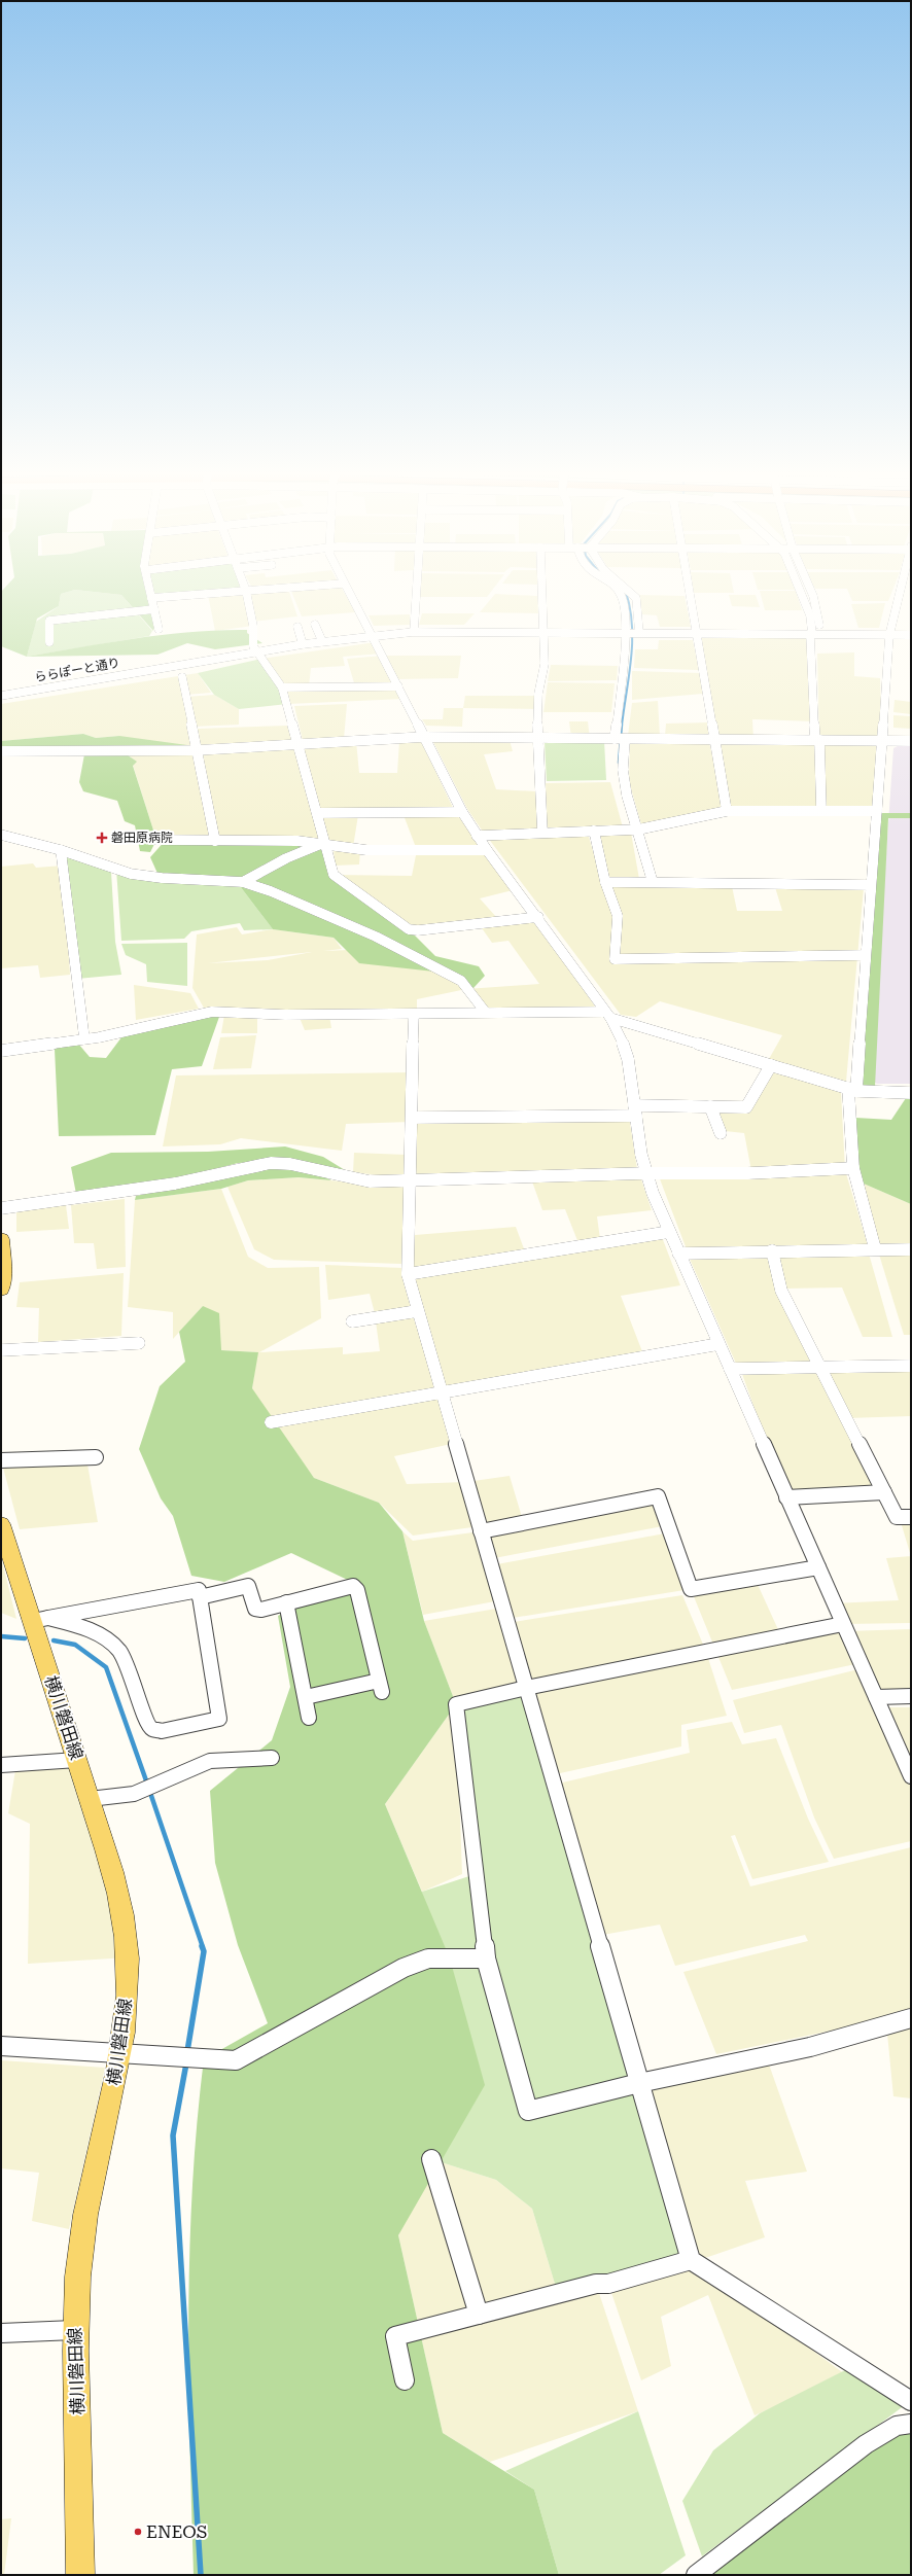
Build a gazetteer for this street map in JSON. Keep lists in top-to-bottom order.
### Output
{
  "streets": {
    "main road": ["横川磐田線"],
    "street": ["ららぽーと通り"]
  },
  "places": {
    "health": ["磐田原病院"],
    "other": ["ENEOS"]
  }
}
